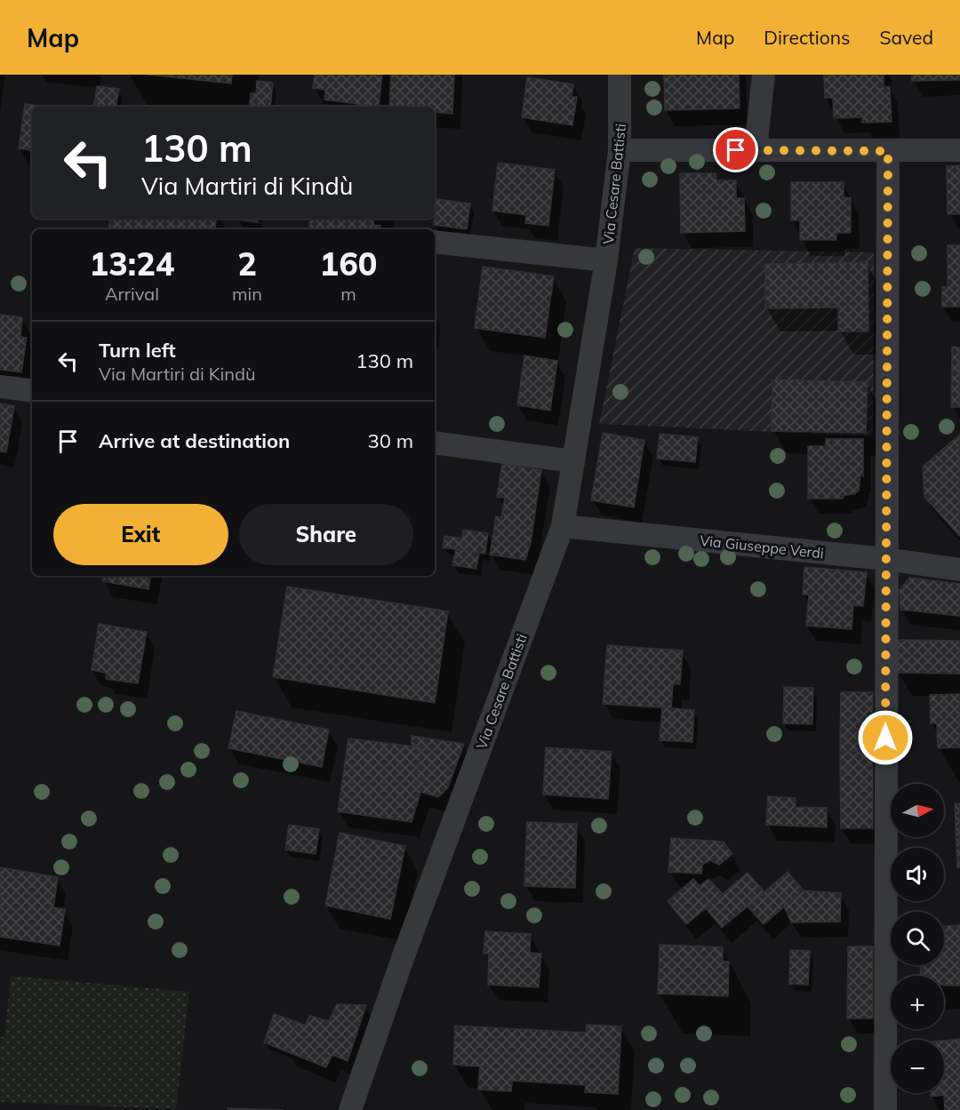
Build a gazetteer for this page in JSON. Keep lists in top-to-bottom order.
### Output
{
  "streets": {
    "street": ["Via Cesare Battisti", "Via Giuseppe Verdi"]
  },
  "crossings": [
    ["Via Cesare Battisti", "Via Giuseppe Verdi"]
  ],
  "north": "right",
  "page": {
    "header": "Map",
    "nav": ["Map", "Directions", "Saved"],
    "turn": ["130 m", "Via Martiri di Kindù"],
    "eta": [
      "13:24",
      "Arrival",
      "2",
      "min",
      "160",
      "m"
    ],
    "list": [
      {
        "name": "Turn left",
        "note": "Via Martiri di Kindù",
        "value": "130 m"
      },
      {
        "name": "Arrive at destination",
        "value": "30 m"
      }
    ],
    "buttons": ["Exit", "Share"],
    "map_buttons": ["+", "−"]
  }
}
